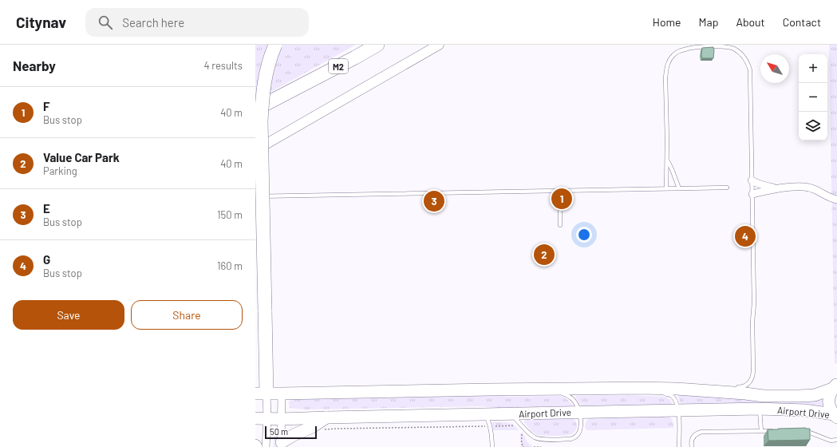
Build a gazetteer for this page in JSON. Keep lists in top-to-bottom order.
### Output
{
  "streets": {
    "highway": ["M2"],
    "main road": ["Airport Drive"]
  },
  "scale_bar": "50 m",
  "north": "top left",
  "page": {
    "header": "Citynav",
    "search": "Search here",
    "nav": [
      "Home",
      "Map",
      "About",
      "Contact"
    ],
    "heading": ["Nearby", "4 results"],
    "map_buttons": ["+", "−"],
    "list": [
      {
        "mark": "1",
        "name": "F",
        "note": "Bus stop",
        "value": "40 m"
      },
      {
        "mark": "2",
        "name": "Value Car Park",
        "note": "Parking",
        "value": "40 m"
      },
      {
        "mark": "3",
        "name": "E",
        "note": "Bus stop",
        "value": "150 m"
      },
      {
        "mark": "4",
        "name": "G",
        "note": "Bus stop",
        "value": "160 m"
      }
    ],
    "pins": [
      "1",
      "3",
      "4",
      "2"
    ],
    "buttons": ["Save", "Share"],
    "scale": "50 m"
  }
}
